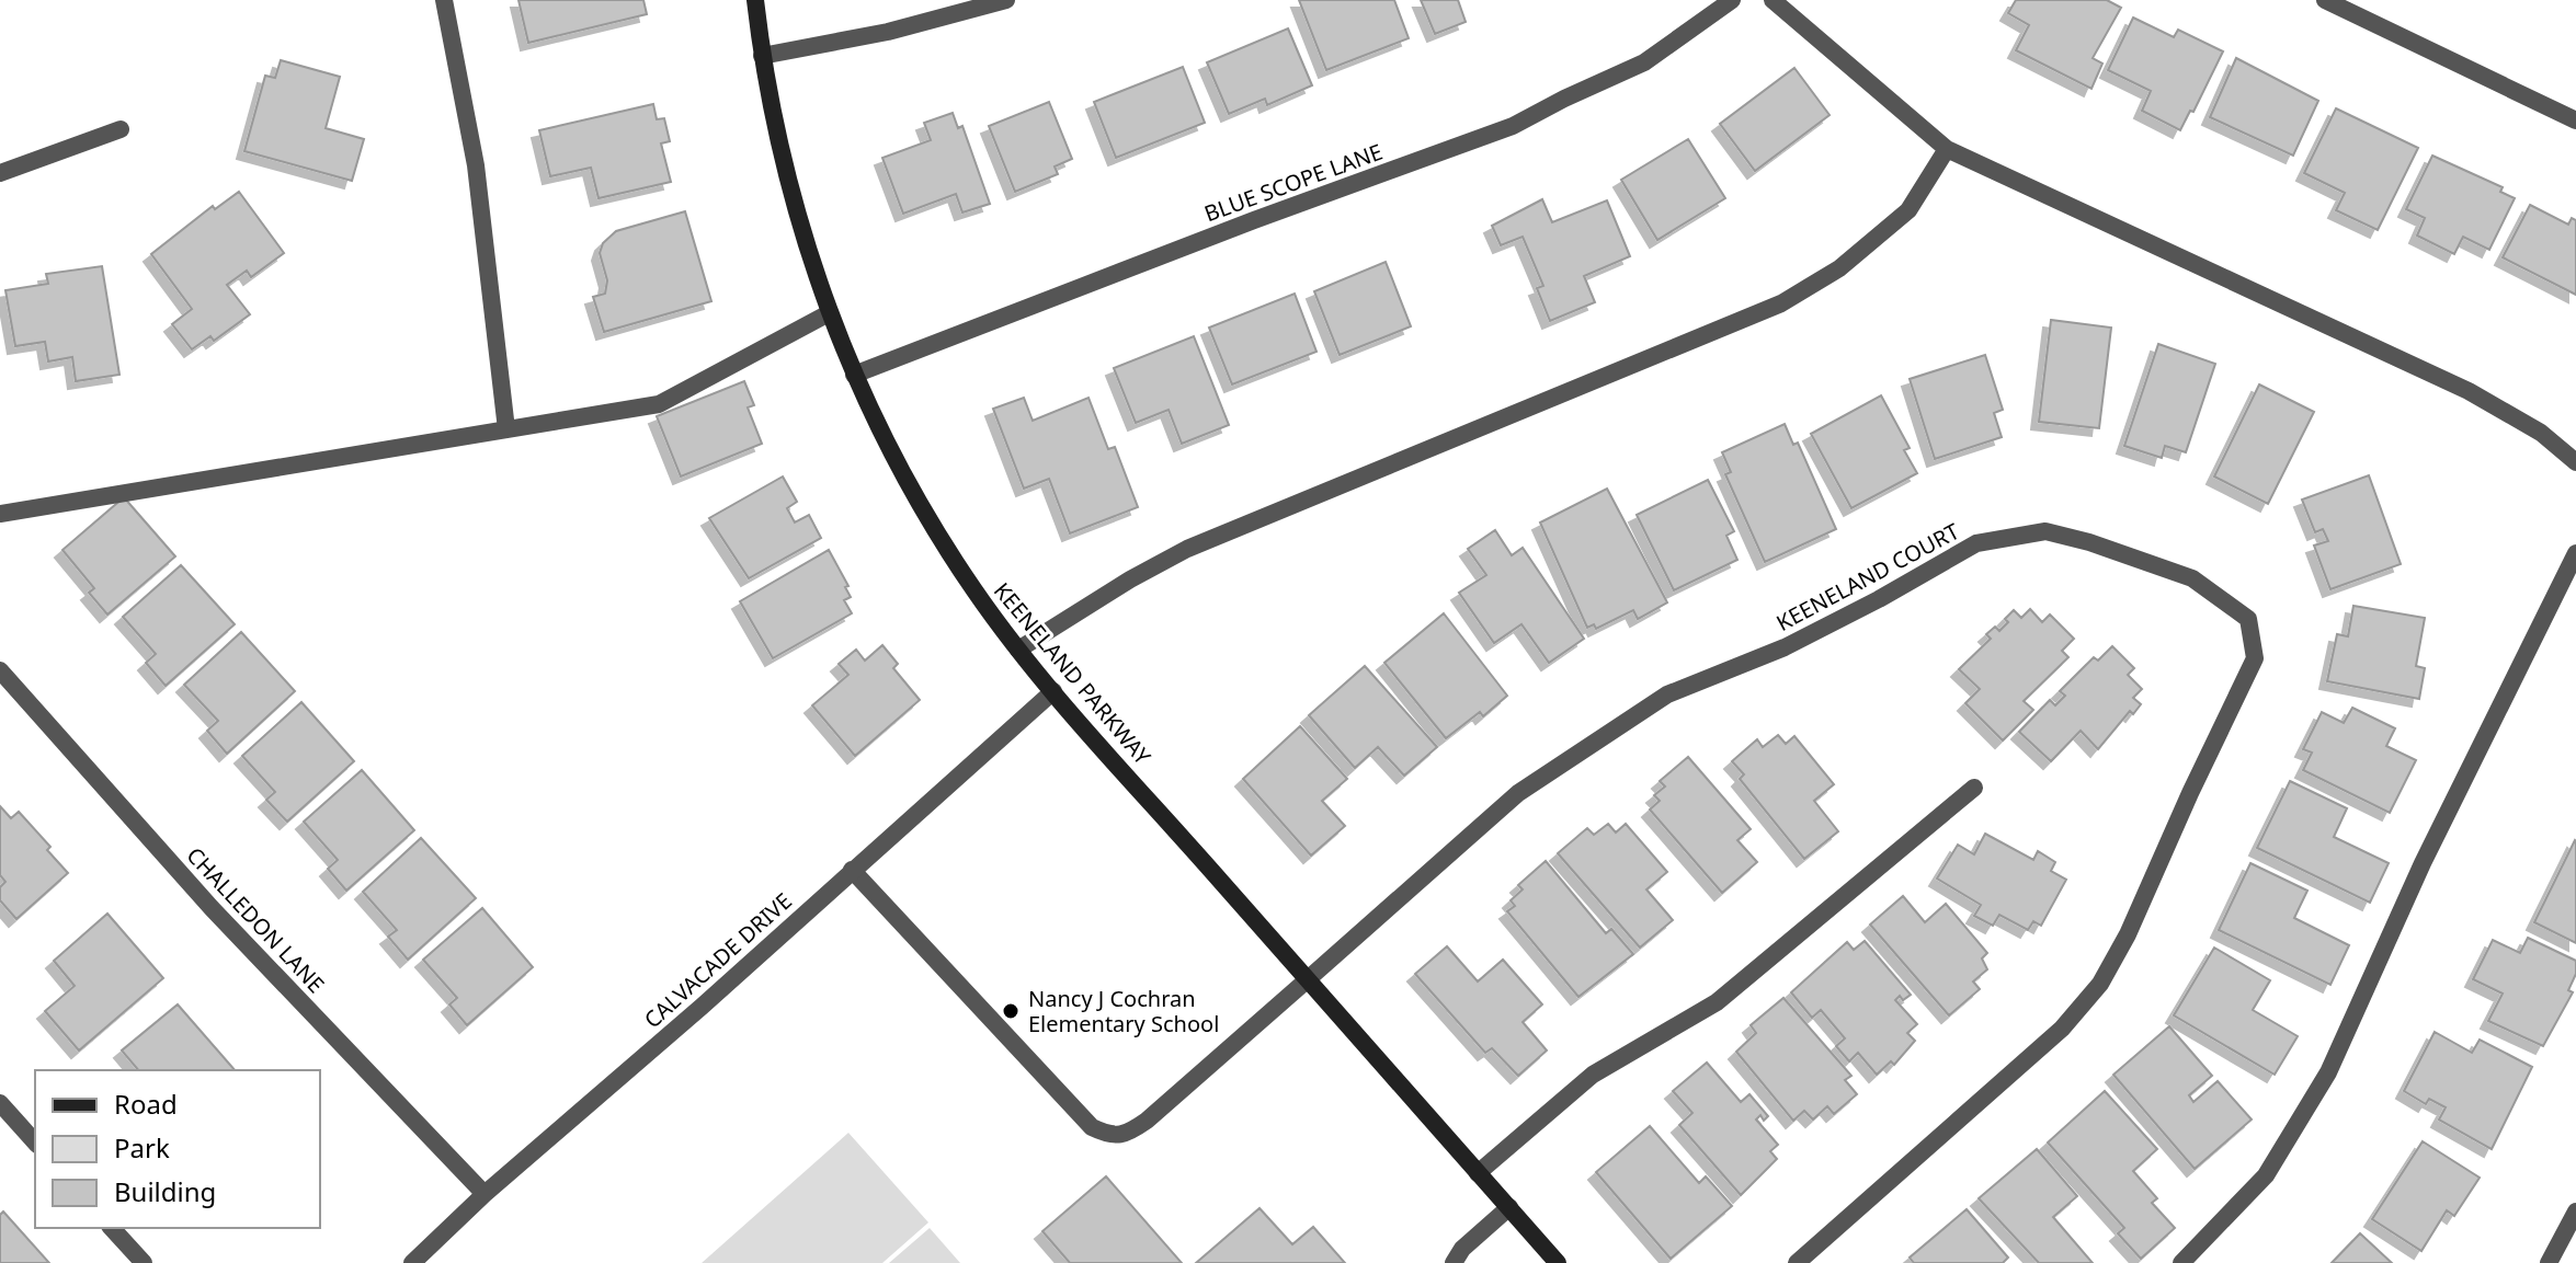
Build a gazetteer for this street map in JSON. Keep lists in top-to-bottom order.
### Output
{
  "streets": {
    "street": [
      "BLUE SCOPE LANE",
      "KEENELAND COURT",
      "KEENELAND PARKWAY",
      "CHALLEDON LANE",
      "CALVACADE DRIVE"
    ]
  },
  "crossings": [
    ["BLUE SCOPE LANE", "KEENELAND PARKWAY"],
    ["KEENELAND COURT", "KEENELAND PARKWAY"],
    ["KEENELAND COURT", "CALVACADE DRIVE"],
    ["KEENELAND PARKWAY", "CALVACADE DRIVE"],
    ["CHALLEDON LANE", "CALVACADE DRIVE"]
  ],
  "places": ["Nancy J Cochran Elementary School"],
  "legend": ["Road", "Park", "Building"]
}
